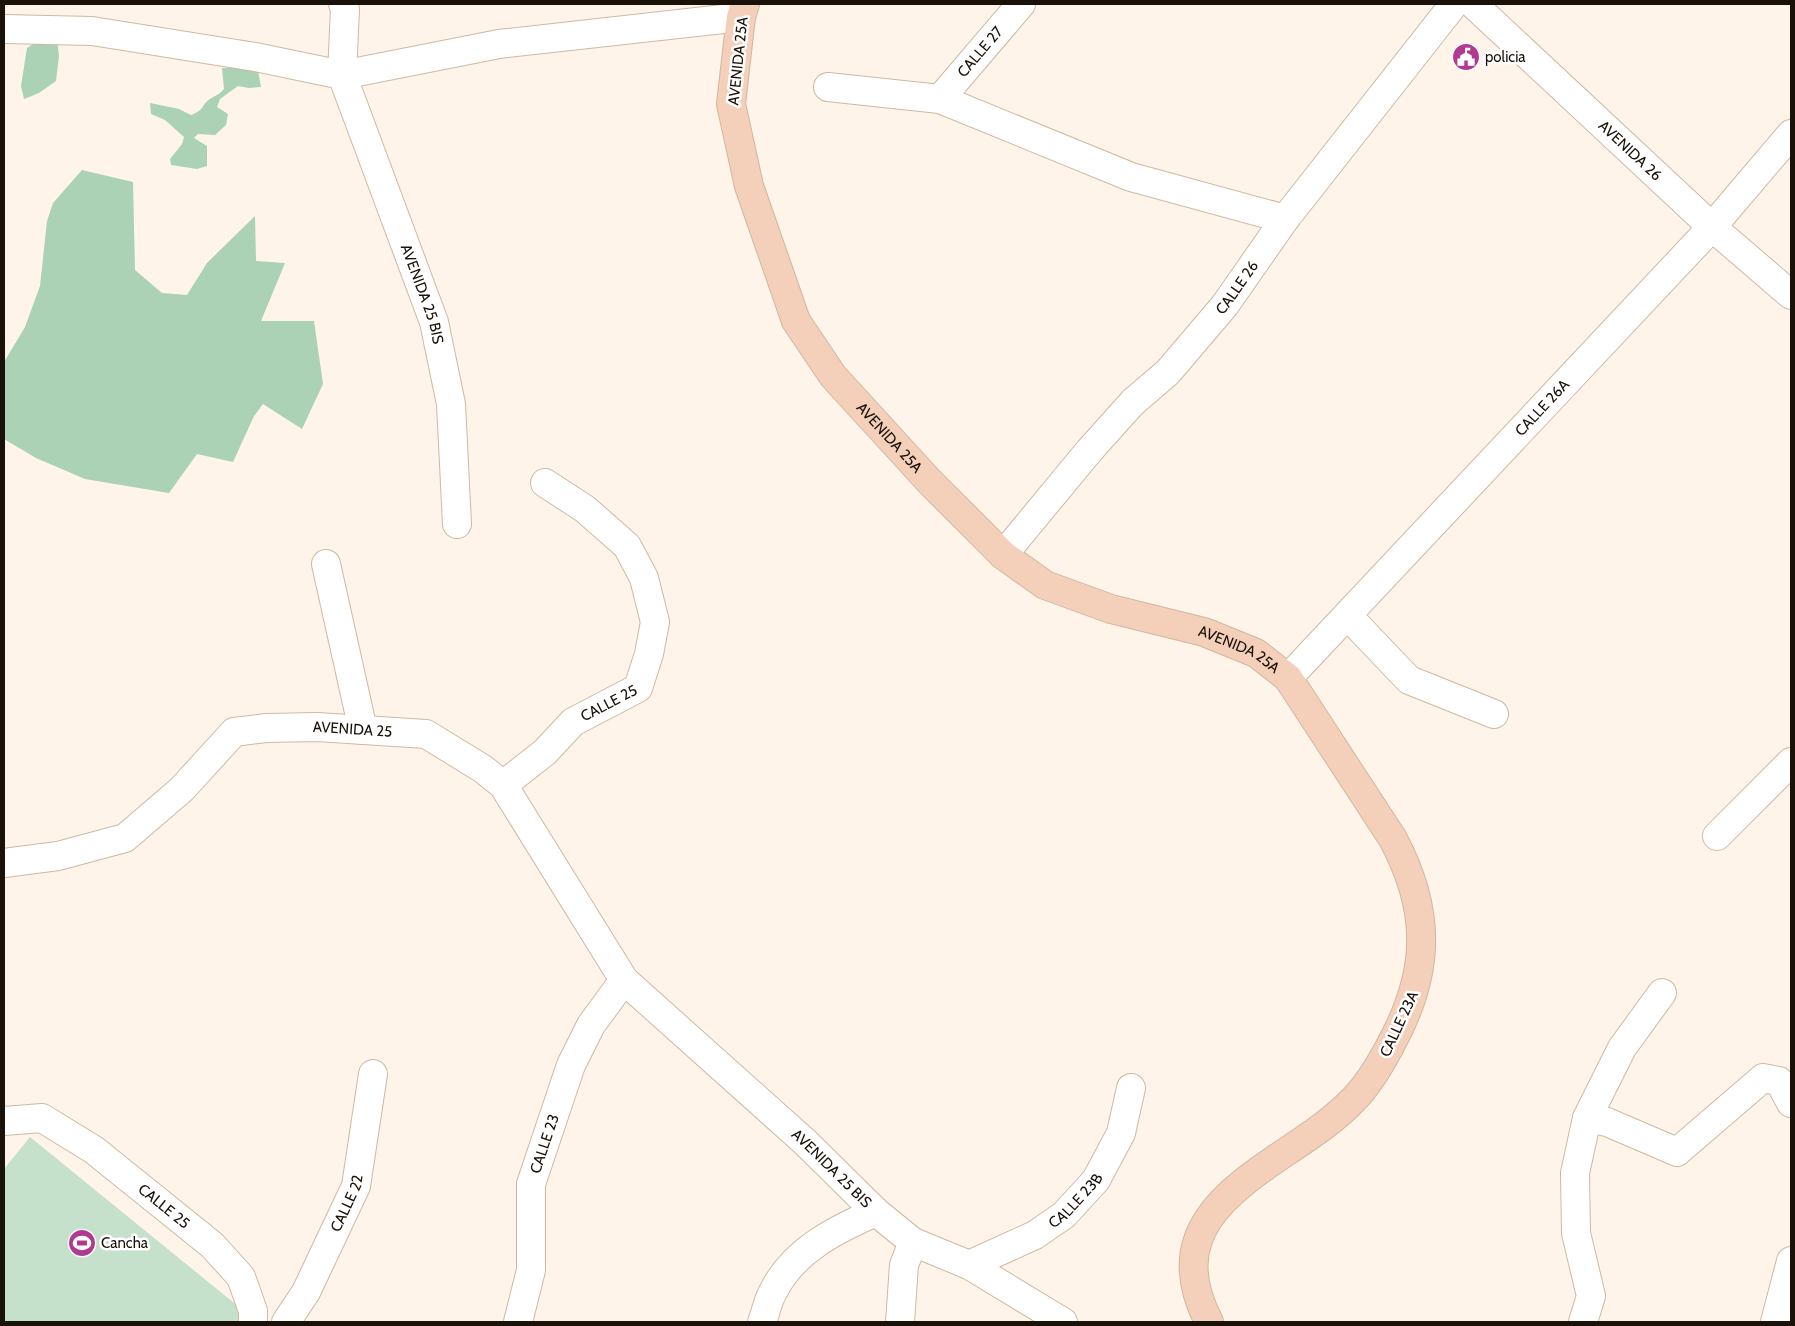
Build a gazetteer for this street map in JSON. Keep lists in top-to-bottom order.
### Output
{
  "streets": {
    "main road": ["AVENIDA 25A", "CALLE 23A"],
    "street": [
      "CALLE 27",
      "AVENIDA 26",
      "CALLE 26",
      "AVENIDA 25 BIS",
      "CALLE 26A",
      "CALLE 25",
      "AVENIDA 25",
      "CALLE 23",
      "CALLE 23B",
      "CALLE 22"
    ]
  },
  "crossings": [
    ["AVENIDA 25A", "CALLE 26"],
    ["AVENIDA 25A", "CALLE 26A"],
    ["AVENIDA 25A", "CALLE 23A"],
    ["AVENIDA 26", "CALLE 26A"],
    ["AVENIDA 25 BIS", "AVENIDA 25"],
    ["AVENIDA 25 BIS", "CALLE 23"],
    ["AVENIDA 25 BIS", "CALLE 23B"],
    ["CALLE 26A", "CALLE 23A"],
    ["CALLE 25", "AVENIDA 25"],
    ["AVENIDA 25", "CALLE 23"]
  ],
  "places": {
    "public building": ["policia"],
    "sports": ["Cancha"]
  }
}
